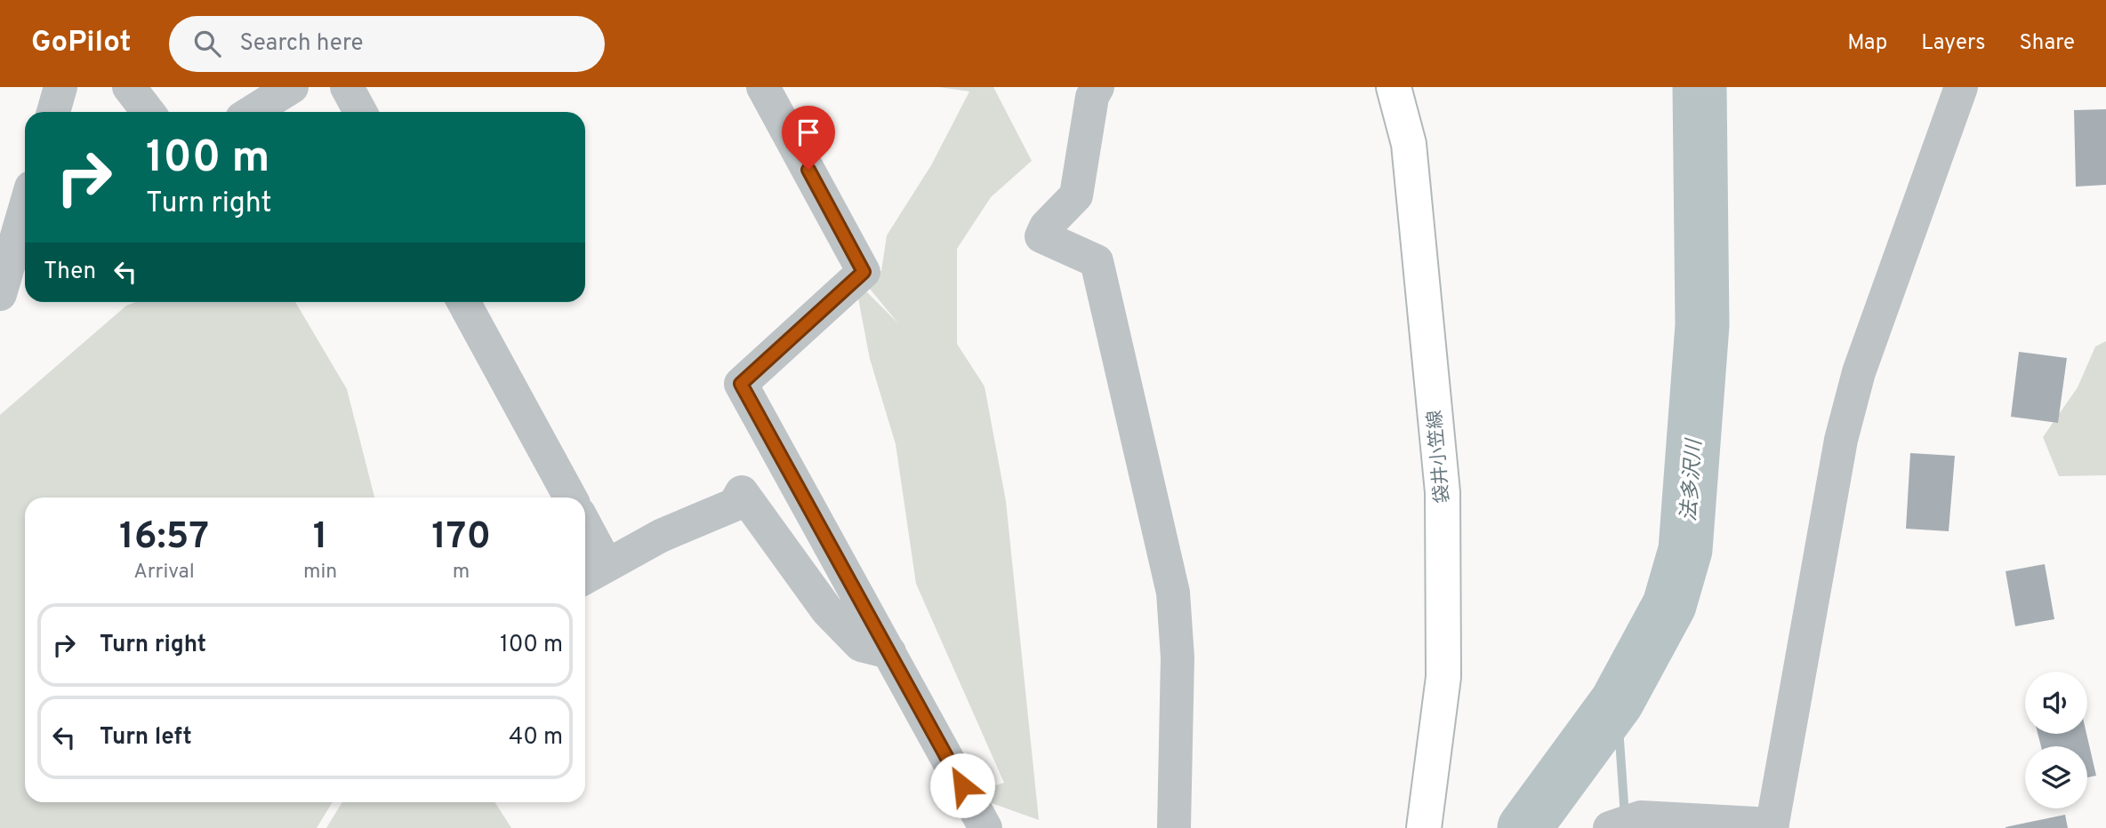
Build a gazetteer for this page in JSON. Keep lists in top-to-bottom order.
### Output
{
  "streets": {
    "main road": ["袋井小笠線"]
  },
  "water": ["法多沢川"],
  "page": {
    "header": "GoPilot",
    "search": "Search here",
    "nav": ["Map", "Layers", "Share"],
    "turn": ["100 m", "Turn right"],
    "then": "Then",
    "eta": [
      "16:57",
      "Arrival",
      "1",
      "min",
      "170",
      "m"
    ],
    "list": [
      {
        "name": "Turn right",
        "value": "100 m"
      },
      {
        "name": "Turn left",
        "value": "40 m"
      }
    ]
  }
}
